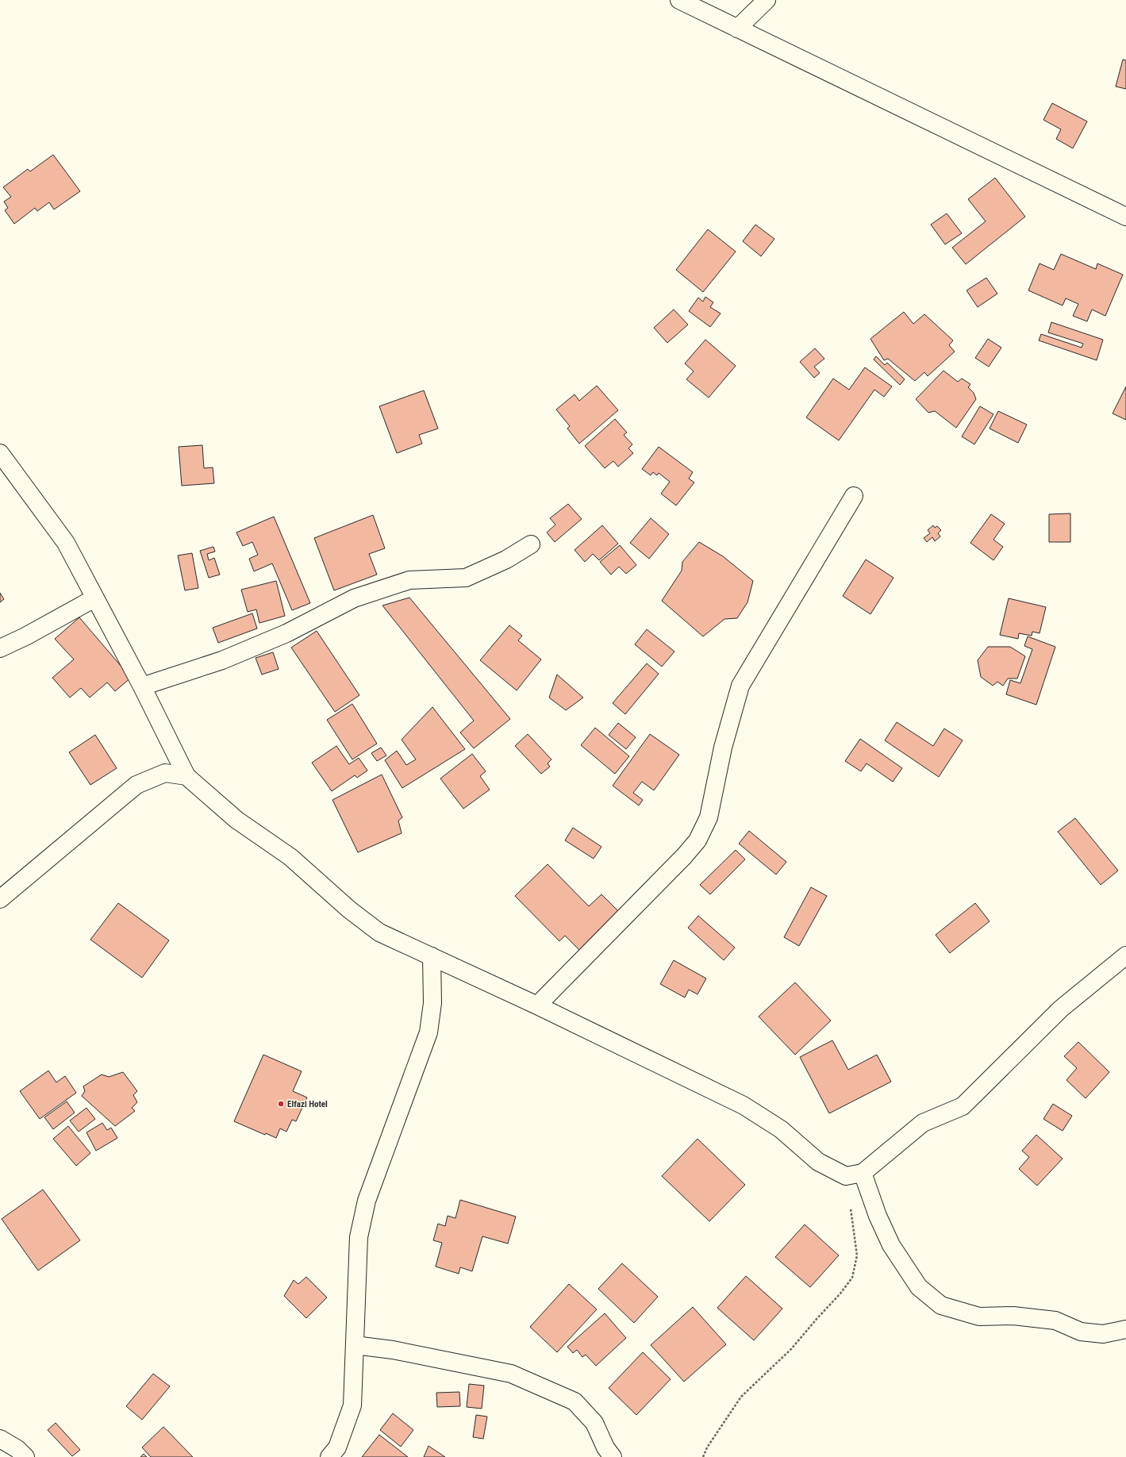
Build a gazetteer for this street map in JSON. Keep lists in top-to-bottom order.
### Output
{
  "places": ["Elfazi Hotel"]
}
